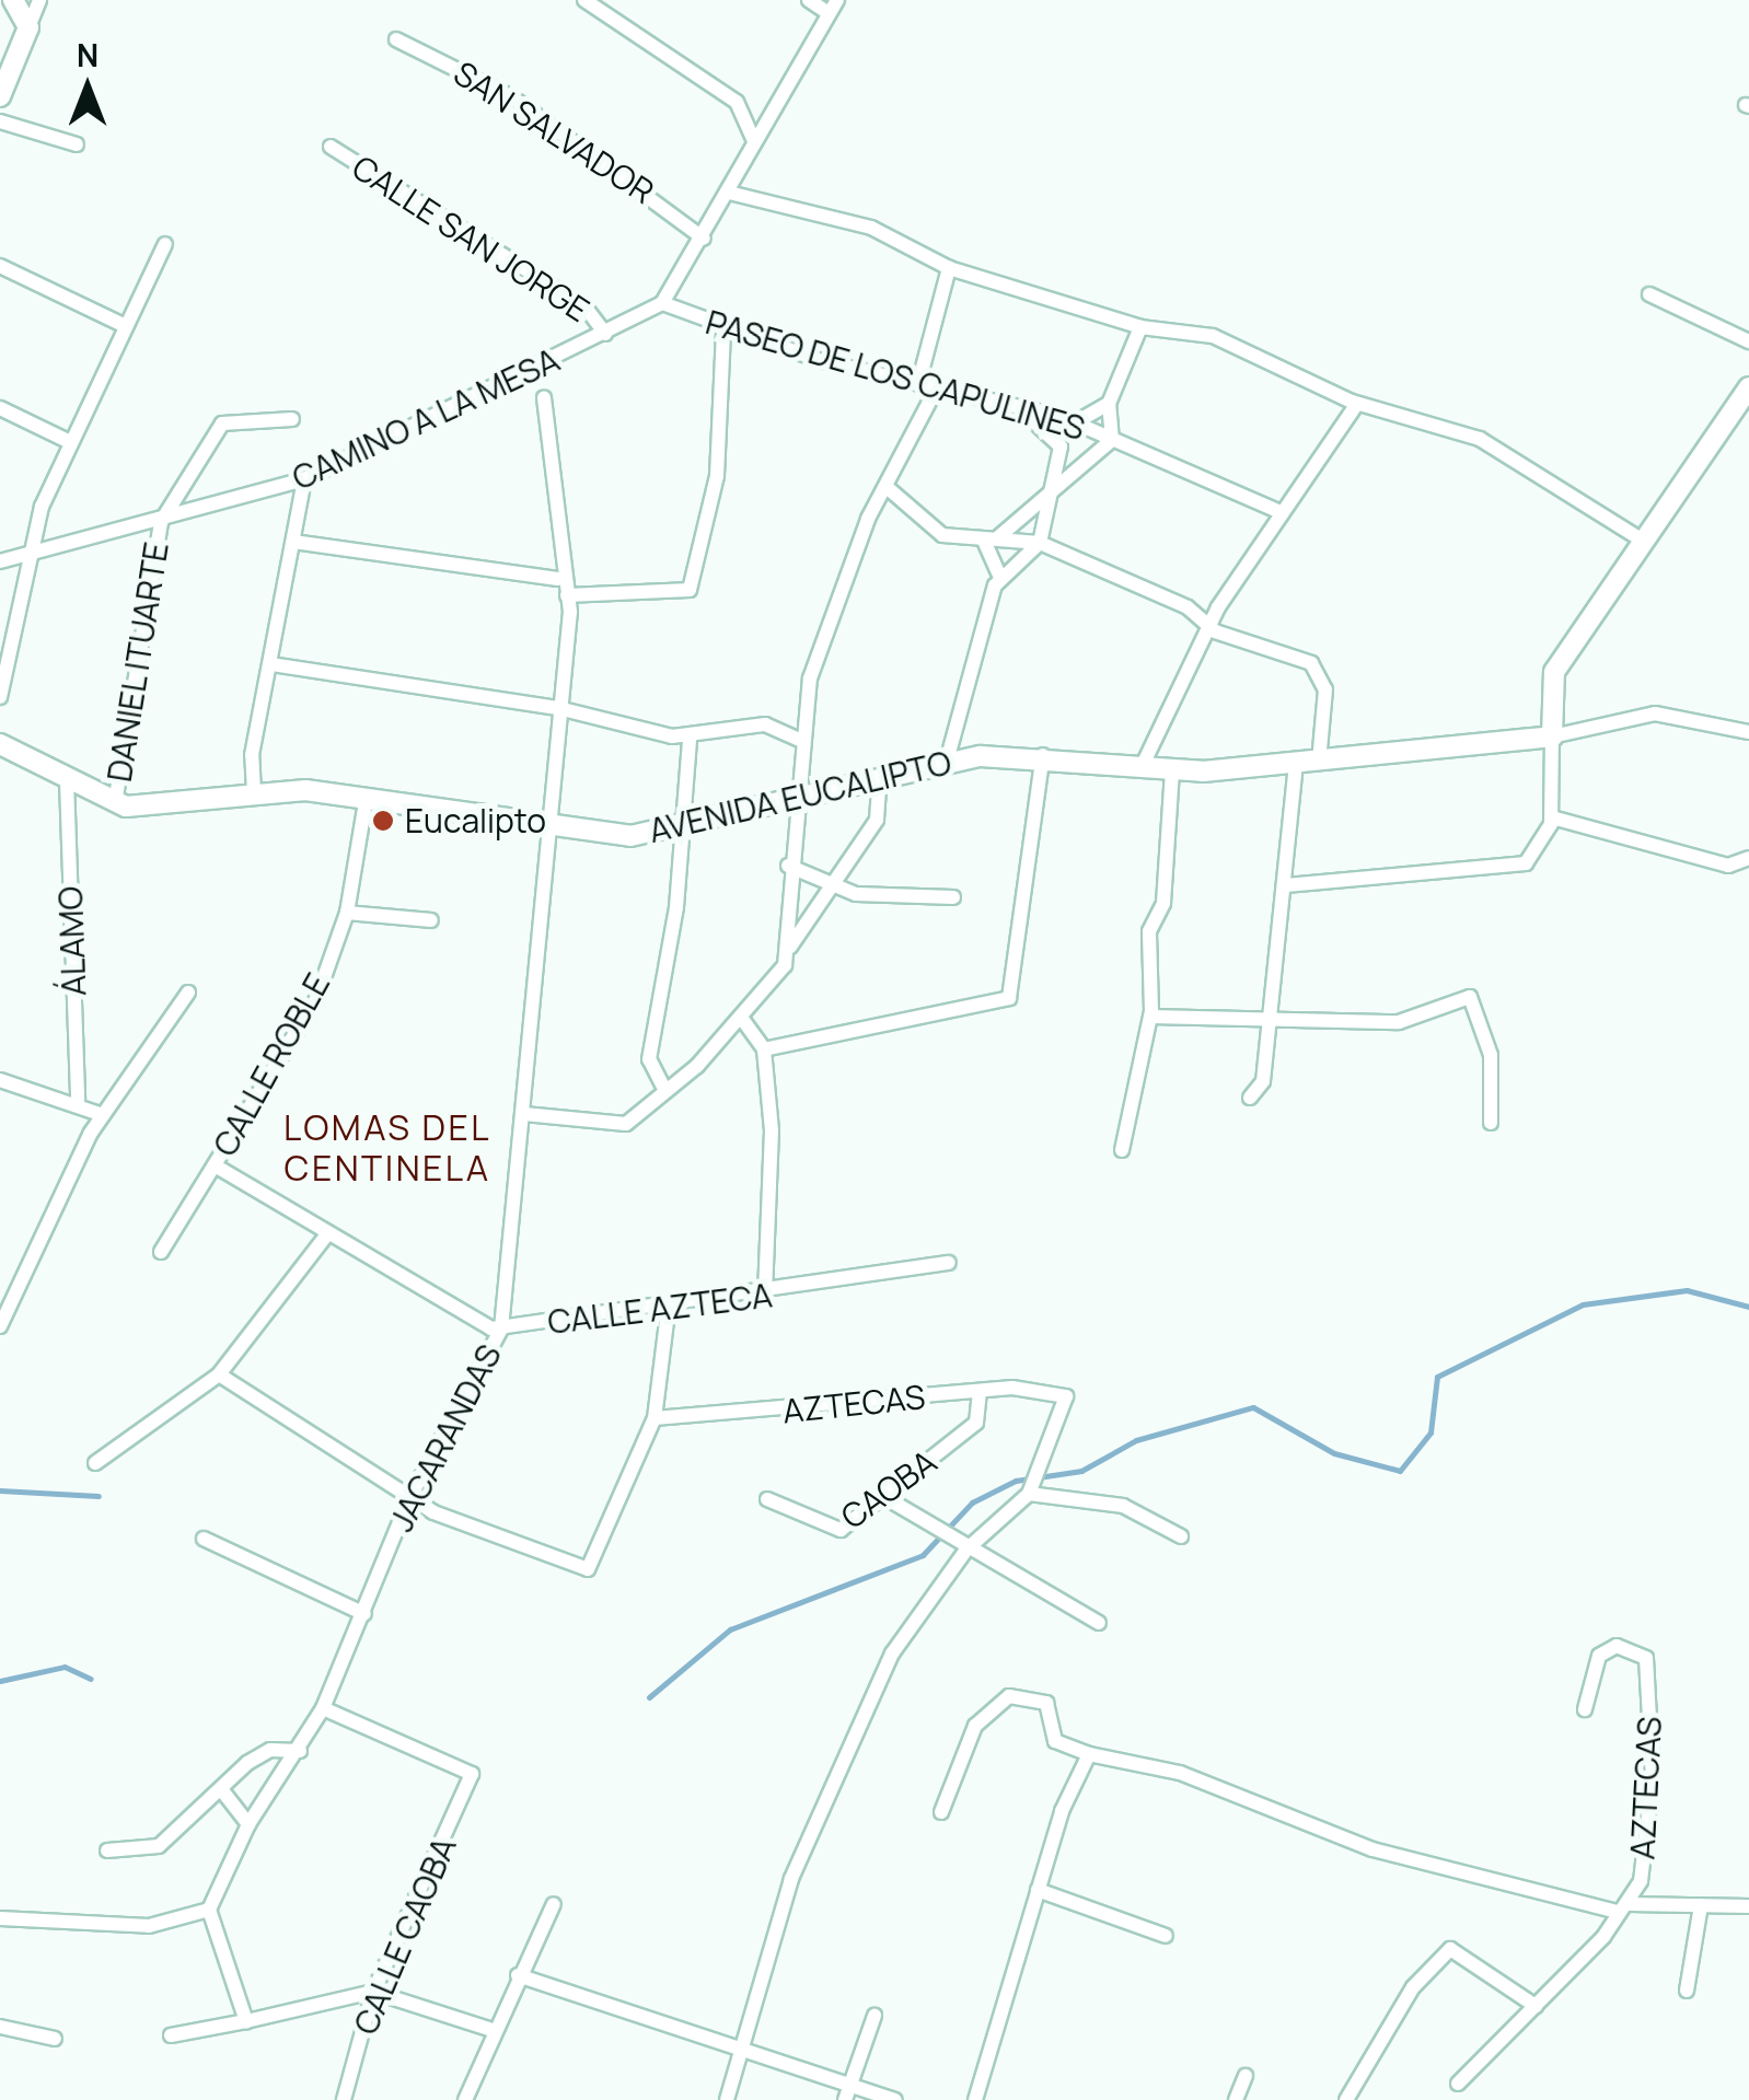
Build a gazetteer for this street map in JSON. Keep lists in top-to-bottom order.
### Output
{
  "streets": {
    "street": [
      "SAN SALVADOR",
      "CALLE SAN JORGE",
      "PASEO DE LOS CAPULINES",
      "CAMINO A LA MESA",
      "DANIEL ITUARTE",
      "AVENIDA EUCALIPTO",
      "ÁLAMO",
      "CALLE ROBLE",
      "CALLE AZTECA",
      "AZTECAS",
      "JACARANDAS",
      "CAOBA",
      "CALLE CAOBA"
    ]
  },
  "crossings": [
    ["SAN SALVADOR", "CAMINO A LA MESA"],
    ["CALLE SAN JORGE", "CAMINO A LA MESA"],
    ["PASEO DE LOS CAPULINES", "CAMINO A LA MESA"],
    ["CAMINO A LA MESA", "DANIEL ITUARTE"],
    ["DANIEL ITUARTE", "AVENIDA EUCALIPTO"],
    ["AVENIDA EUCALIPTO", "ÁLAMO"],
    ["AVENIDA EUCALIPTO", "CALLE ROBLE"],
    ["AVENIDA EUCALIPTO", "JACARANDAS"],
    ["CALLE ROBLE", "CALLE AZTECA"],
    ["CALLE AZTECA", "JACARANDAS"],
    ["AZTECAS", "CAOBA"],
    ["JACARANDAS", "CALLE CAOBA"]
  ],
  "districts": ["LOMAS DEL CENTINELA"],
  "places": ["Eucalipto"],
  "north": "top"
}
